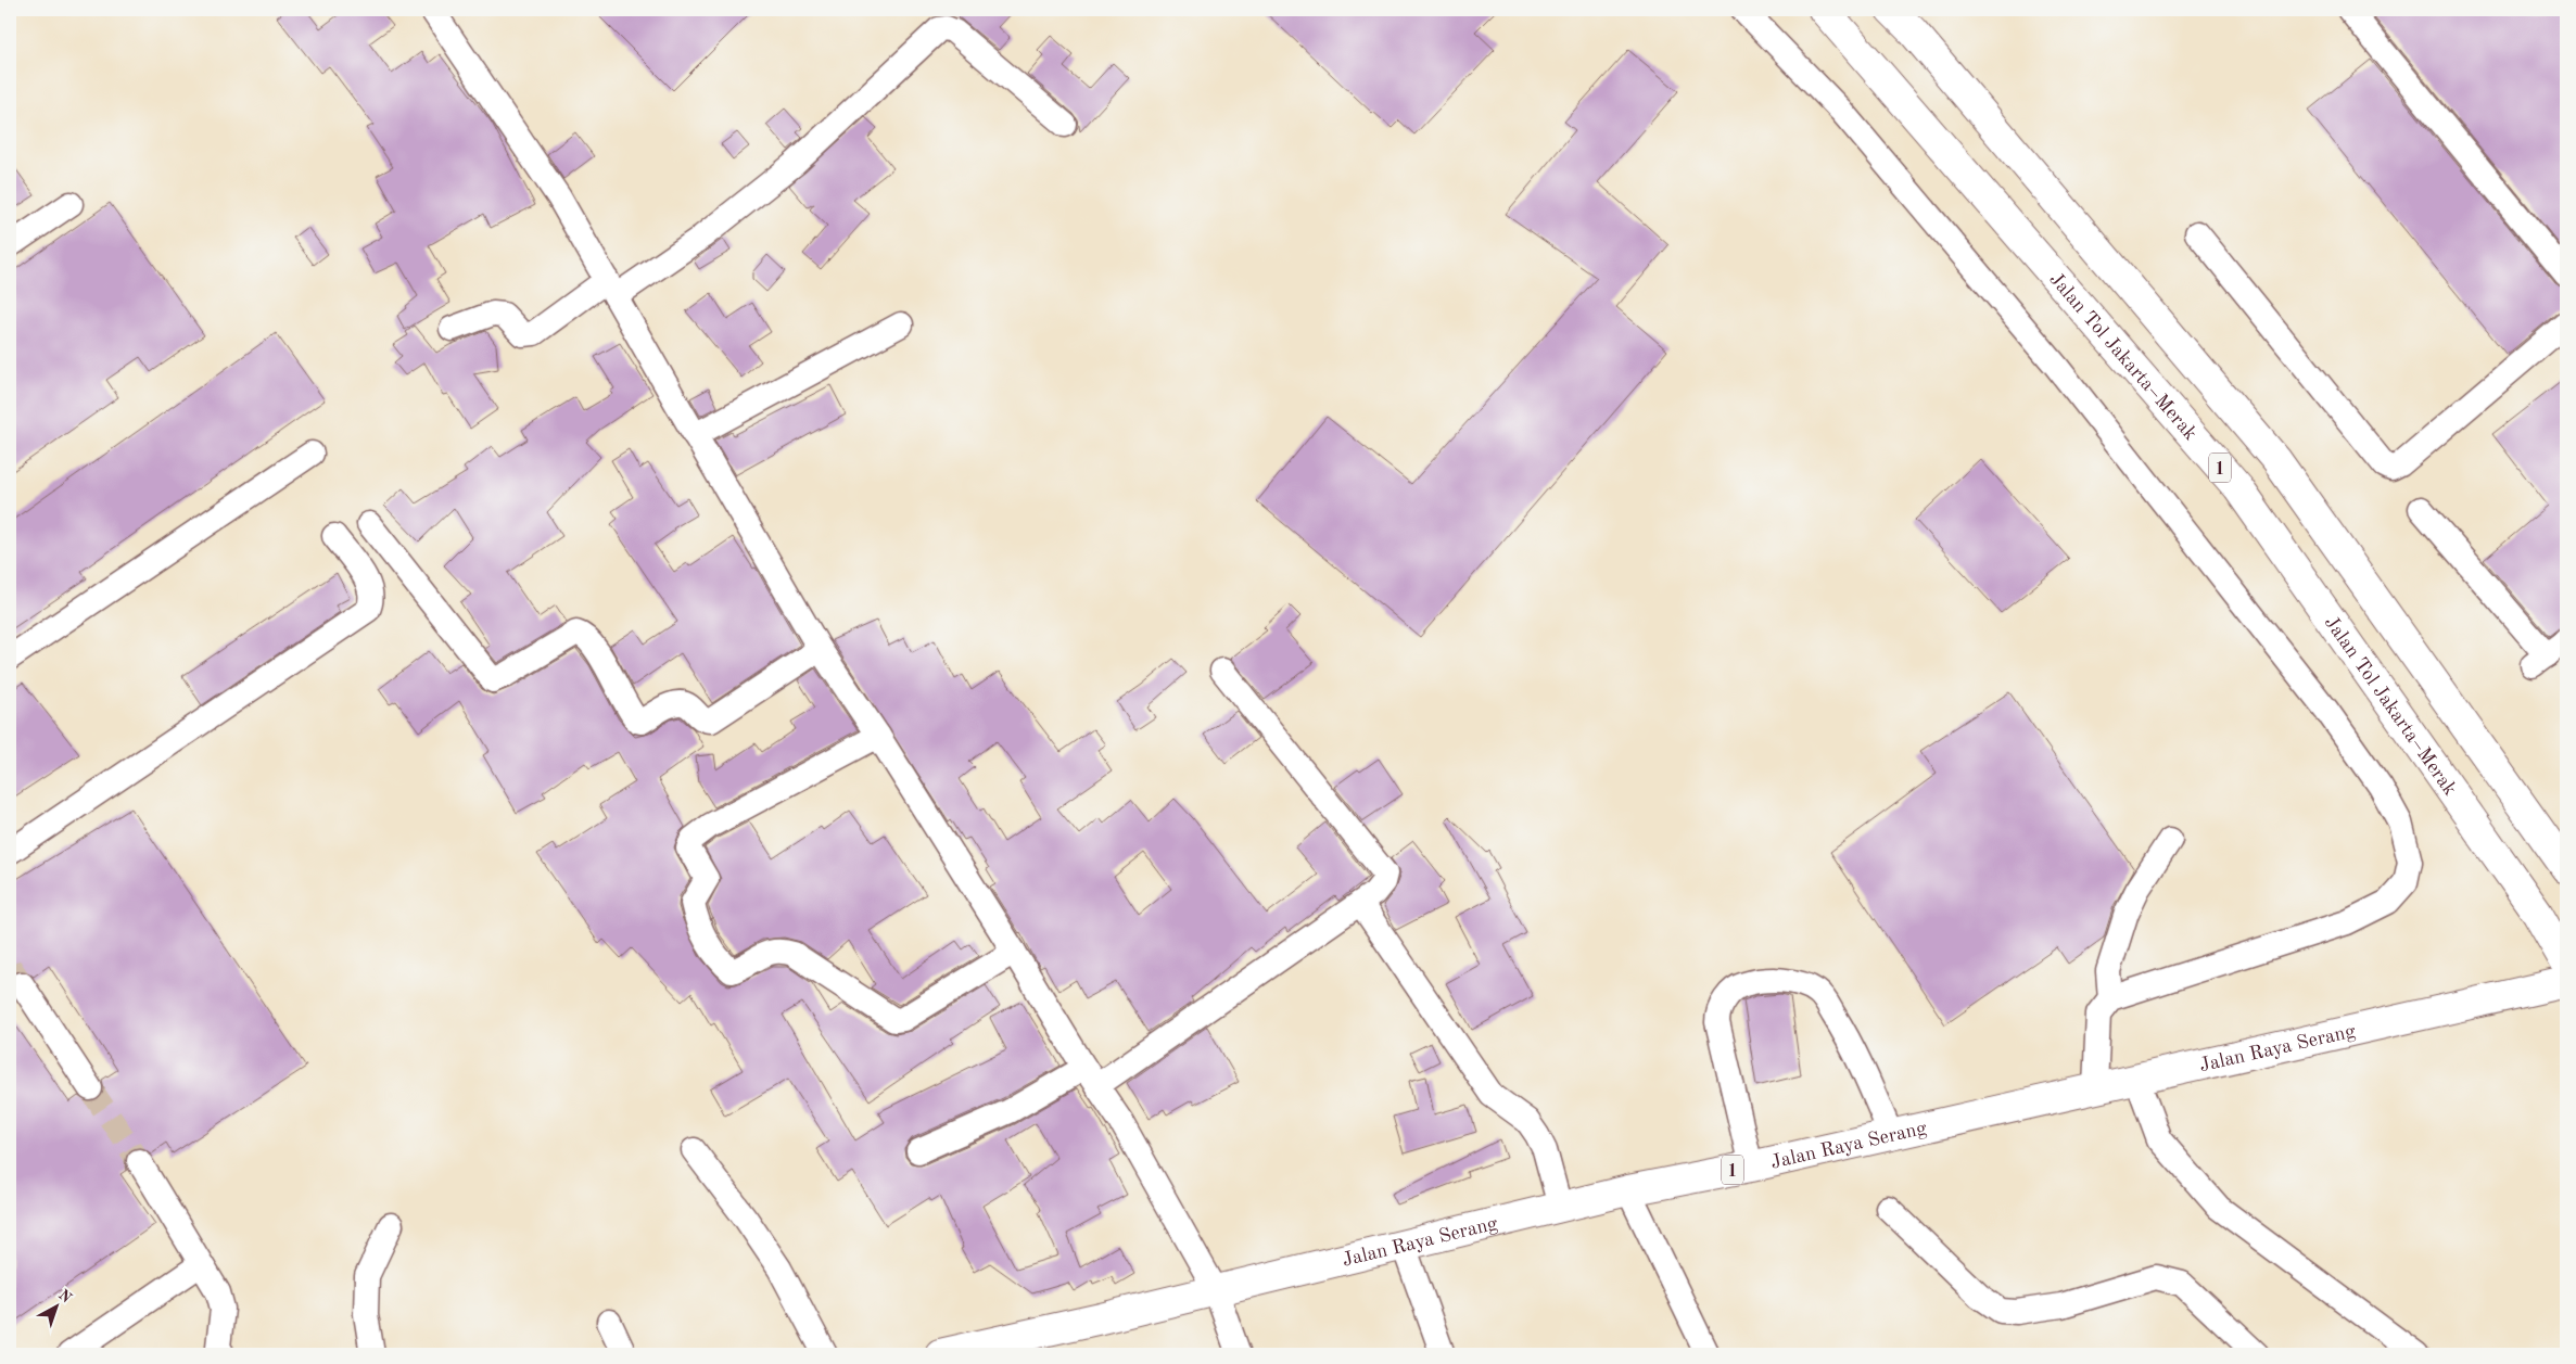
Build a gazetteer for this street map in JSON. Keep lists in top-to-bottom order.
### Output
{
  "streets": {
    "highway": ["Jalan Tol Jakarta–Merak", "1", "Jalan Raya Serang"]
  },
  "north": "top right"
}
